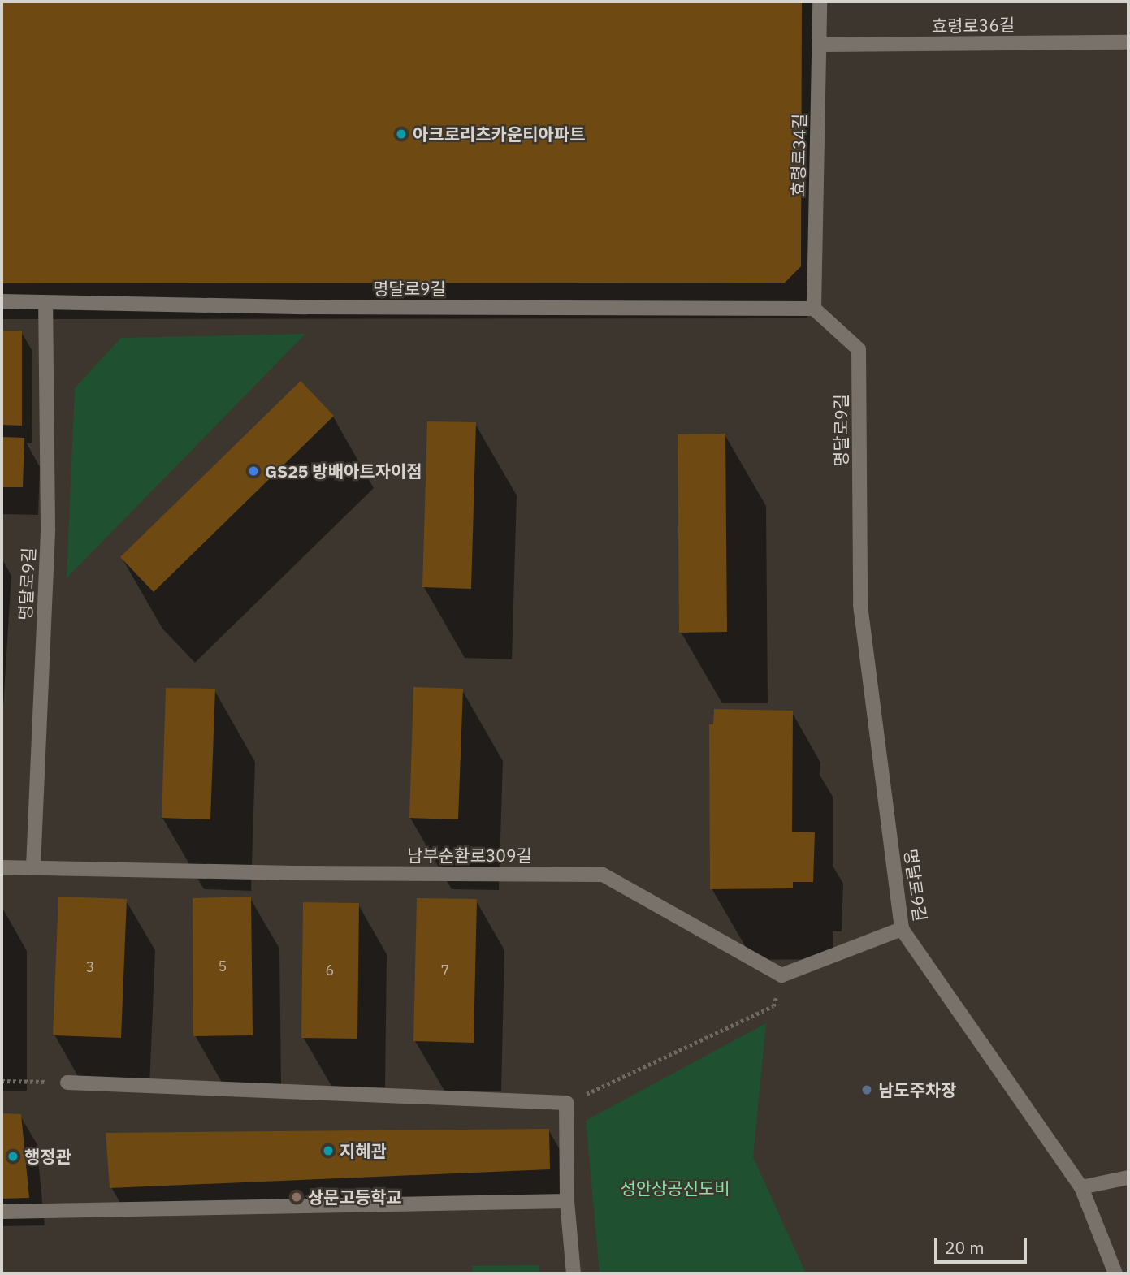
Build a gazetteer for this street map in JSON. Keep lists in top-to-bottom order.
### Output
{
  "streets": {
    "street": [
      "효령로36길",
      "효령로34길",
      "명달로9길",
      "남부순환로309길"
    ]
  },
  "crossings": [
    ["효령로36길", "효령로34길"],
    ["효령로34길", "명달로9길"],
    ["명달로9길", "남부순환로309길"]
  ],
  "parks": ["성안상공신도비"],
  "places": [
    "아크로리츠카운티아파트",
    "GS25 방배아트자이점",
    "남도주차장",
    "지혜관",
    "행정관",
    "상문고등학교"
  ],
  "house_numbers": [
    "5",
    "3",
    "6",
    "7"
  ],
  "scale_bar": "20 m"
}
